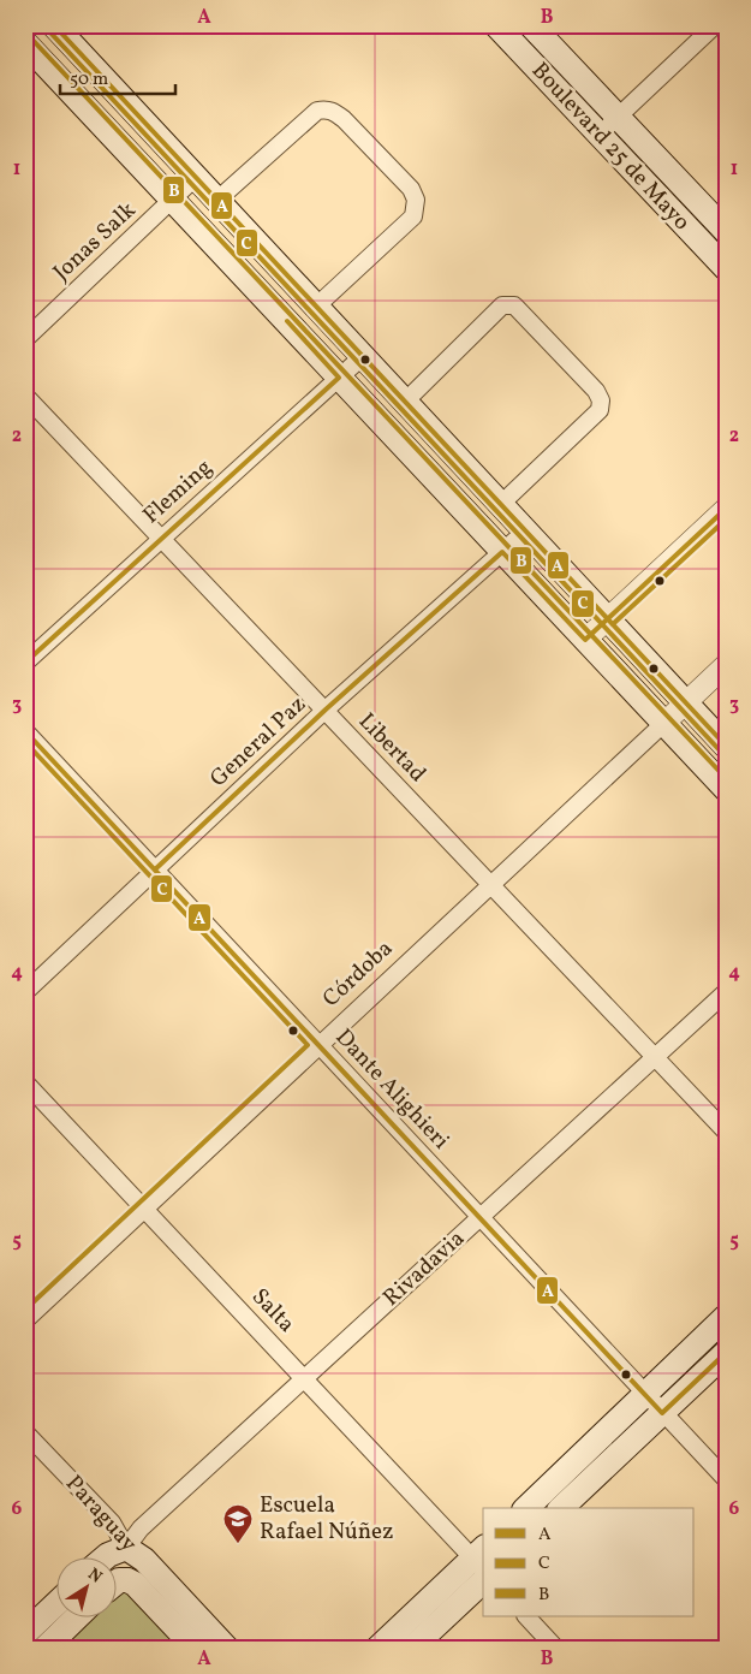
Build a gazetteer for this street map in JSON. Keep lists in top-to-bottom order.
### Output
{
  "streets": {
    "main road": ["Boulevard 25 de Mayo", "Rivadavia", "Paraguay"],
    "street": [
      "Jonas Salk",
      "Fleming",
      "General Paz",
      "Libertad",
      "Córdoba",
      "Dante Alighieri",
      "Salta"
    ]
  },
  "crossings": [
    ["Fleming", "Libertad"],
    ["General Paz", "Libertad"],
    ["General Paz", "Dante Alighieri"],
    ["Libertad", "Córdoba"],
    ["Libertad", "Rivadavia"],
    ["Córdoba", "Dante Alighieri"],
    ["Córdoba", "Salta"],
    ["Dante Alighieri", "Rivadavia"],
    ["Rivadavia", "Salta"],
    ["Rivadavia", "Paraguay"]
  ],
  "places": {
    "school or university": ["Escuela Rafael Núñez"]
  },
  "lines": ["transit line A", "transit line C", "transit line B"],
  "legend": ["A", "C", "B"],
  "scale_bar": "50 m",
  "north": "top right",
  "grid": {
    "columns": ["A", "B"],
    "rows": [
      "1",
      "2",
      "3",
      "4",
      "5",
      "6"
    ]
  }
}
